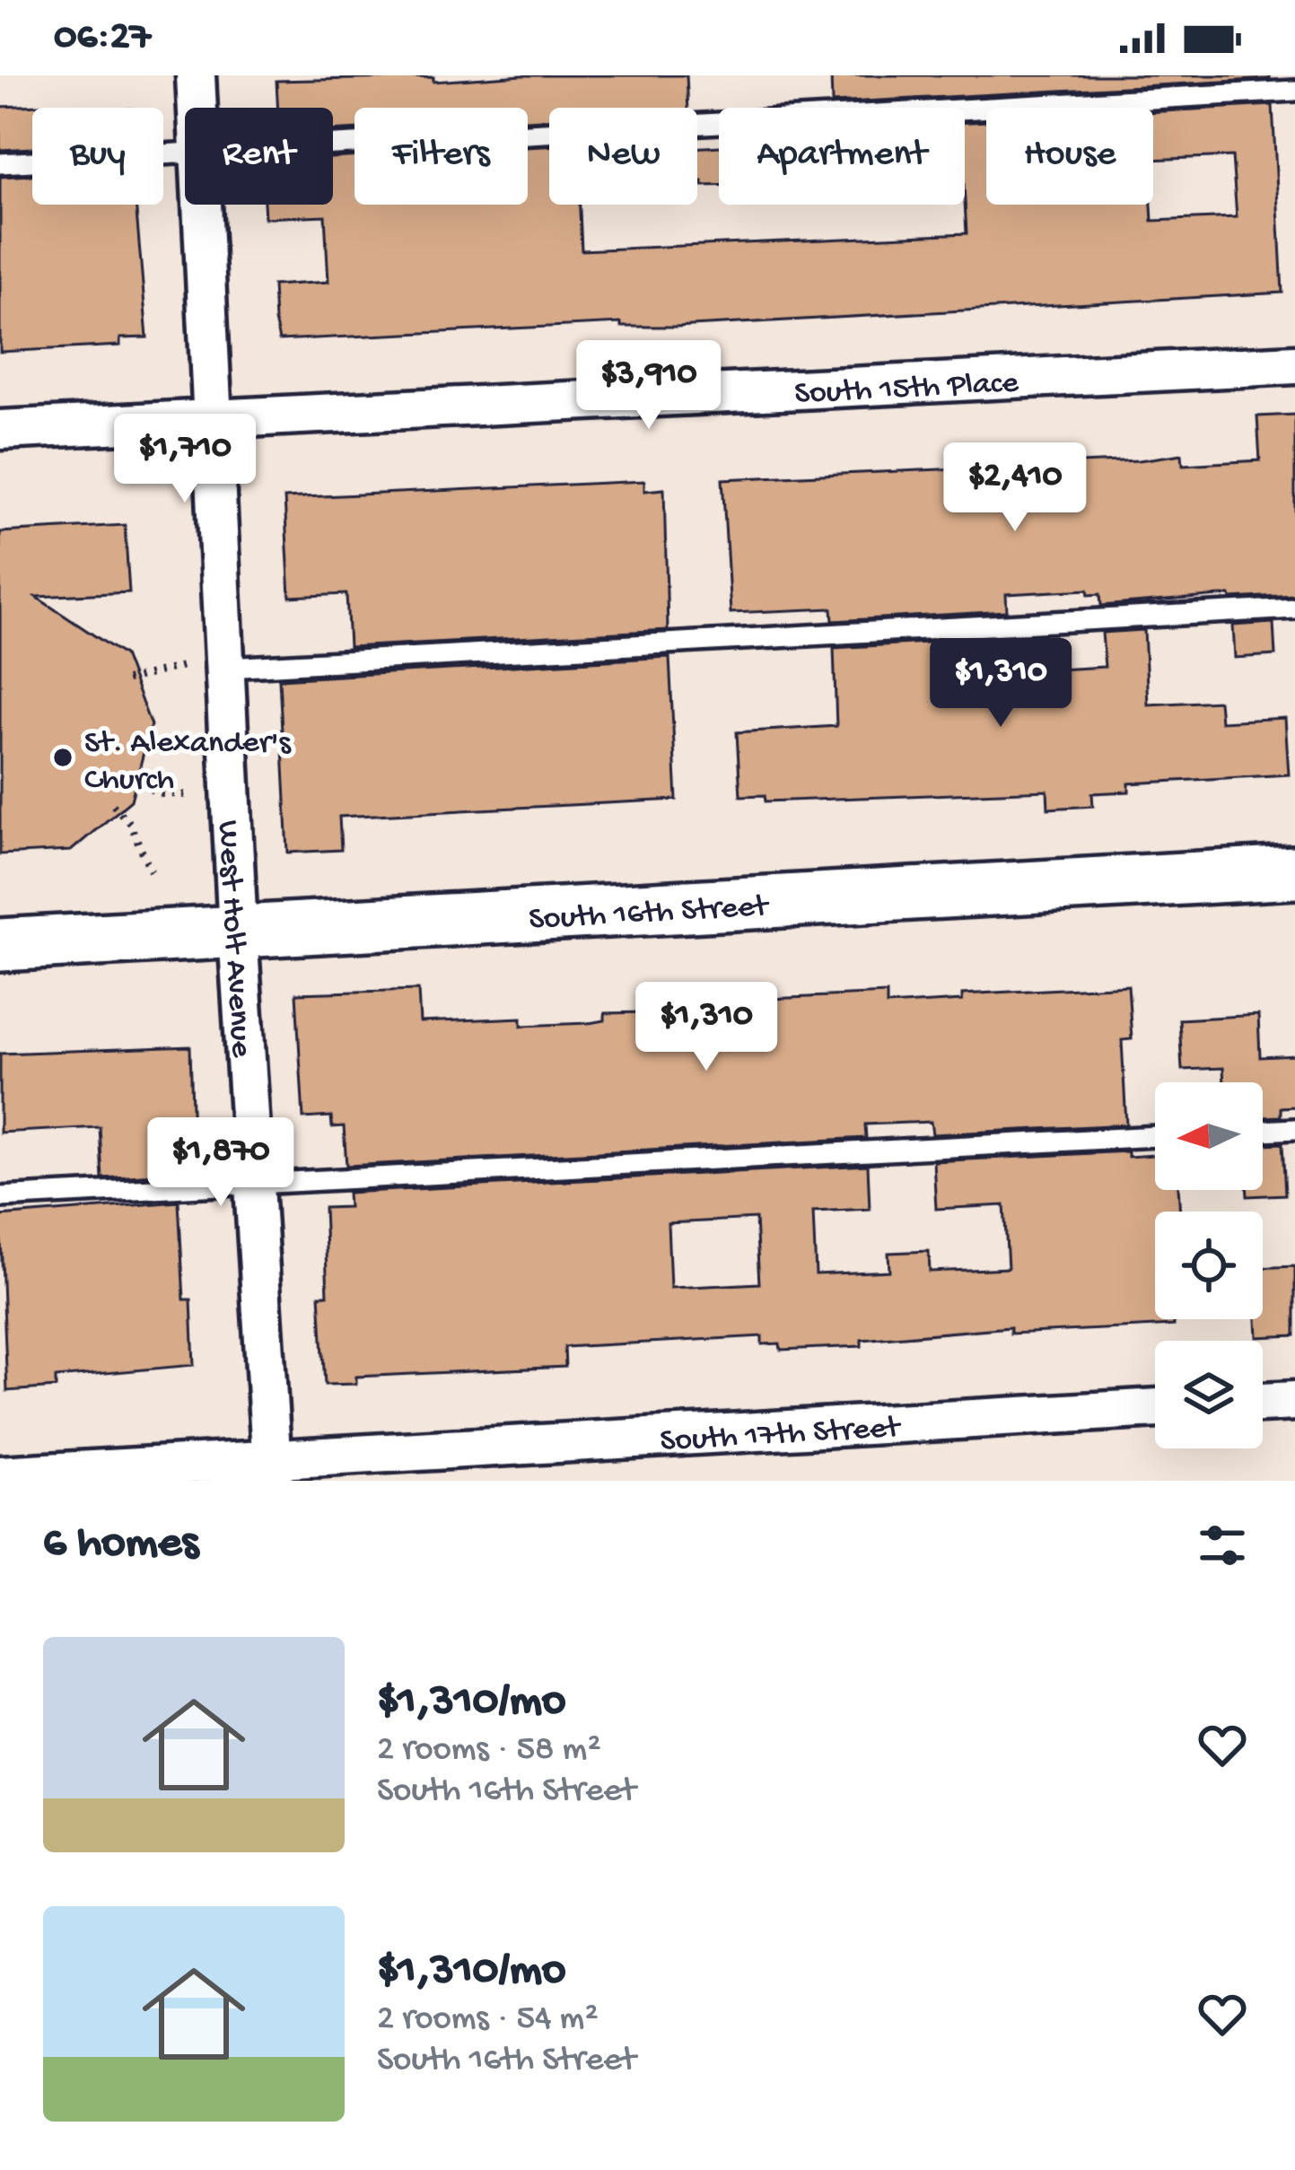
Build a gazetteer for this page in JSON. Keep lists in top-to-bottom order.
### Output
{
  "streets": {
    "street": [
      "South 15th Place",
      "South 16th Street",
      "West Holt Avenue",
      "South 17th Street"
    ]
  },
  "crossings": [
    ["South 15th Place", "West Holt Avenue"],
    ["South 16th Street", "West Holt Avenue"],
    ["West Holt Avenue", "South 17th Street"]
  ],
  "places": ["St. Alexander's Church"],
  "north": "left",
  "page": {
    "status": "06:27",
    "chip": [
      "Buy",
      "Rent",
      "Filters",
      "New",
      "Apartment",
      "House"
    ],
    "price": [
      "$3,910",
      "$1,710",
      "$2,410",
      "$1,310",
      "$1,310",
      "$1,870"
    ],
    "heading": "6 homes",
    "list": [
      {
        "name": "$1,310/mo",
        "note": "2 rooms · 58 m² · South 16th Street"
      },
      {
        "name": "$1,310/mo",
        "note": "2 rooms · 54 m² · South 16th Street"
      }
    ]
  }
}
